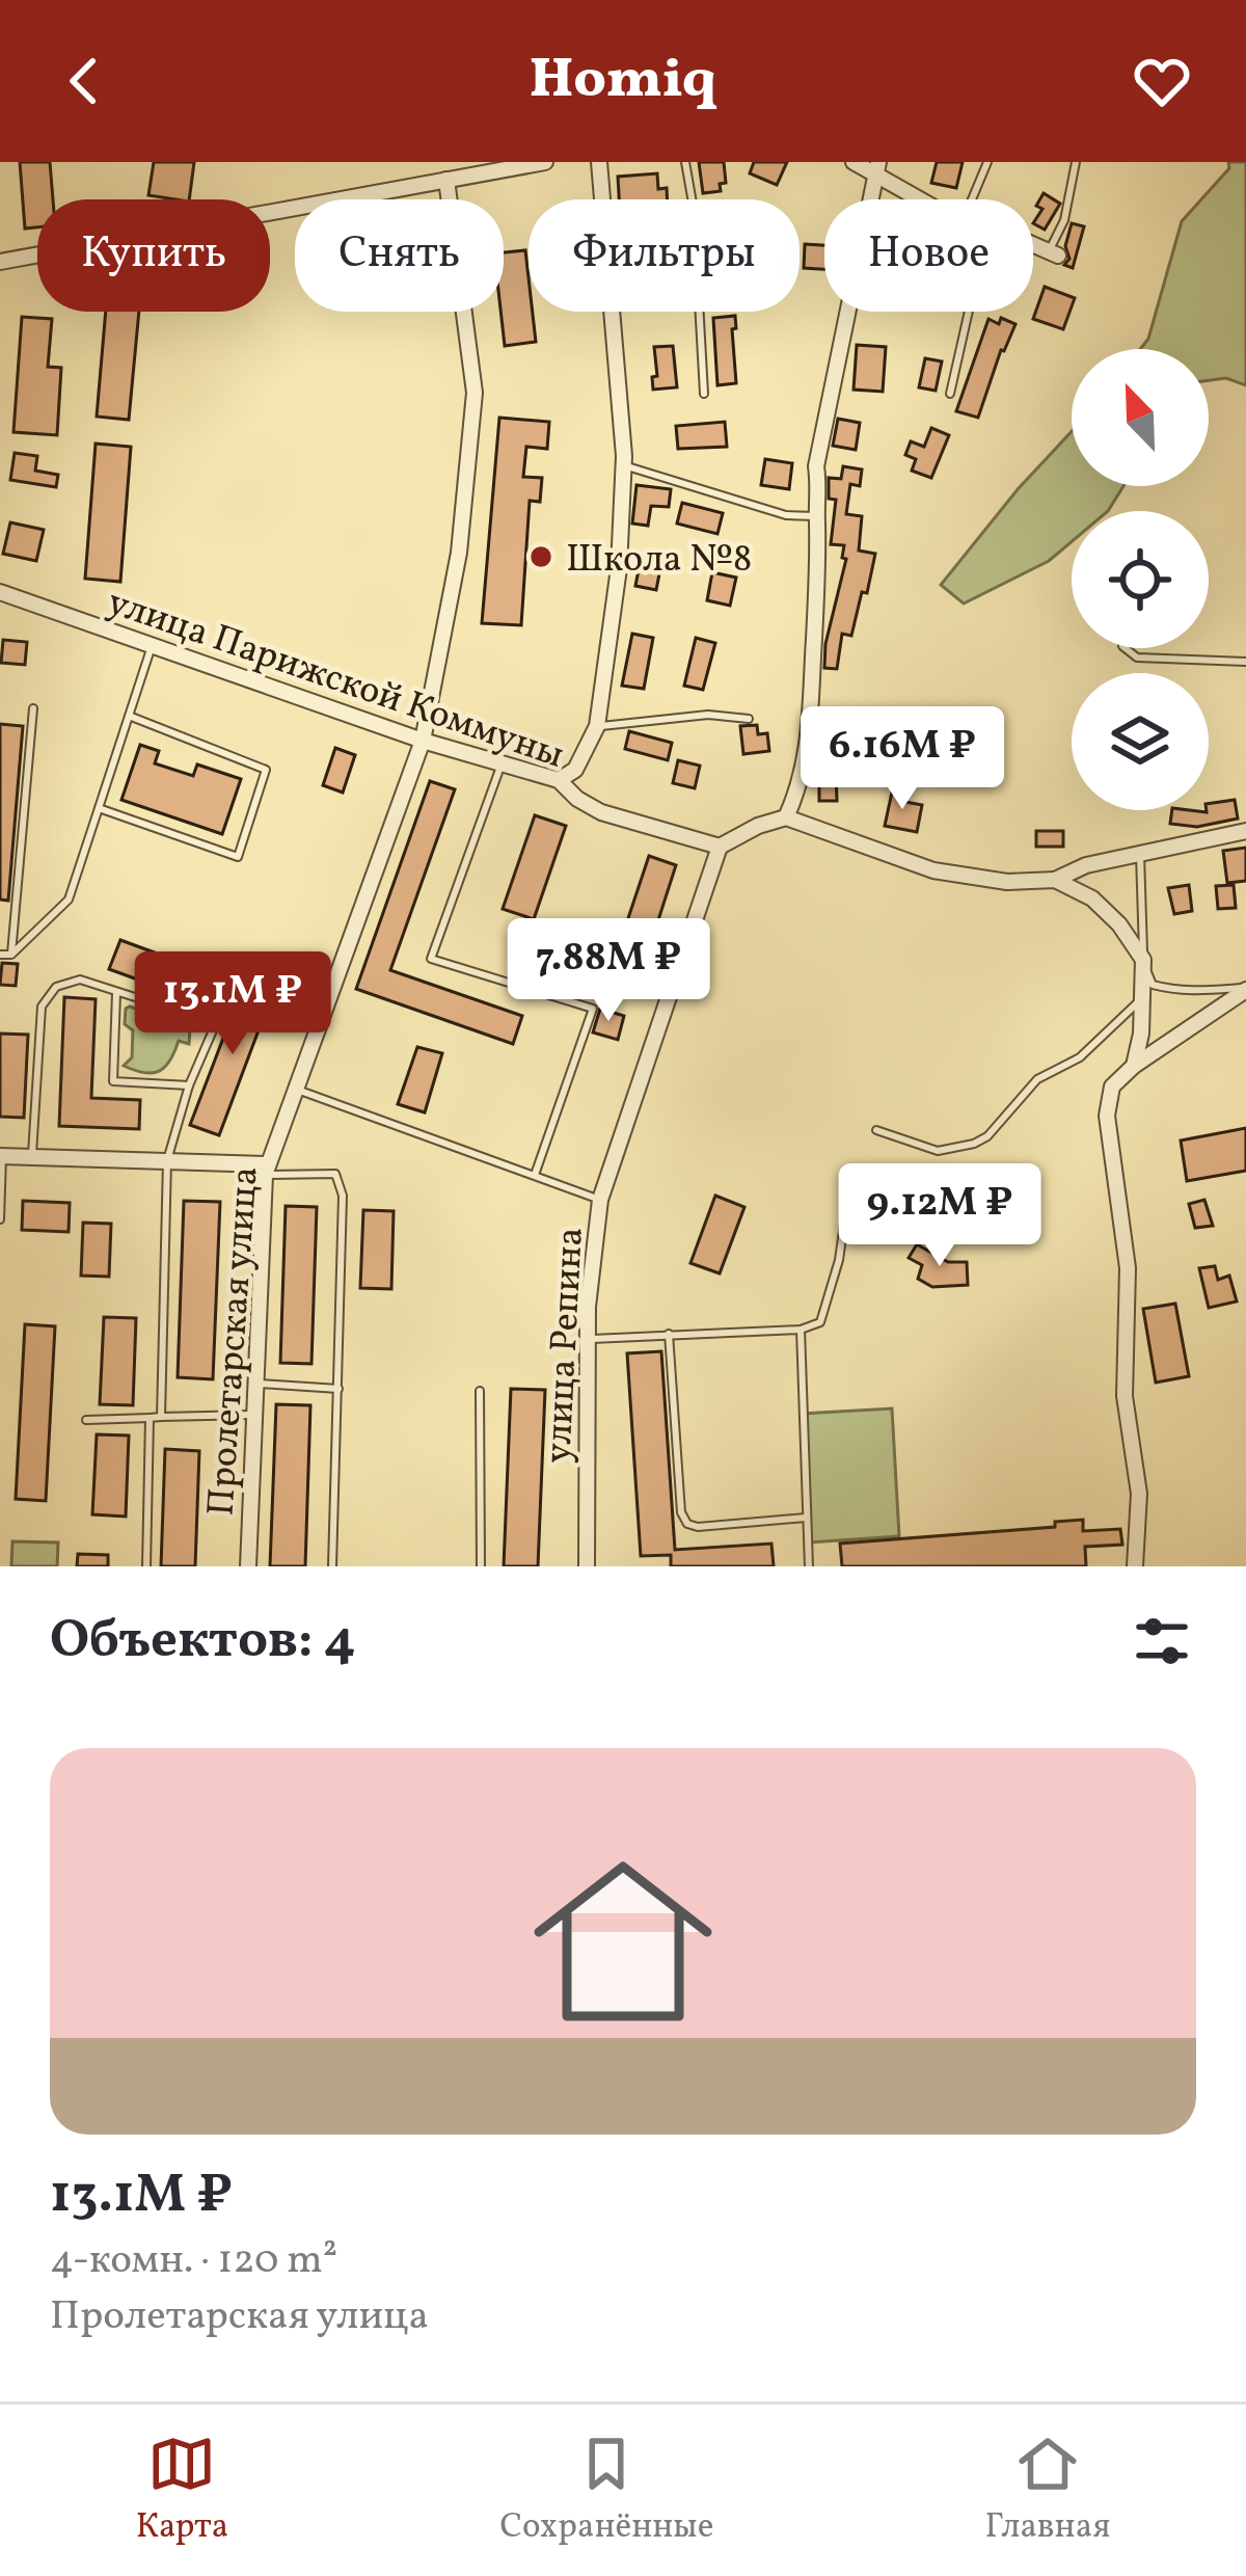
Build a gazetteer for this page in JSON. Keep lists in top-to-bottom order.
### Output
{
  "streets": {
    "street": ["улица Парижской Коммуны", "Пролетарская улица", "улица Репина"]
  },
  "crossings": [
    ["улица Парижской Коммуны", "Пролетарская улица"],
    ["улица Парижской Коммуны", "улица Репина"]
  ],
  "places": ["Школа №8"],
  "north": "top left",
  "page": {
    "header": "Homiq",
    "chip": [
      "Купить",
      "Снять",
      "Фильтры",
      "Новое"
    ],
    "price": [
      "6.16M ₽",
      "7.88M ₽",
      "13.1M ₽",
      "9.12M ₽"
    ],
    "heading": "Объектов: 4",
    "list": [
      {
        "name": "13.1M ₽",
        "note": "4-комн. · 120 m² · Пролетарская улица"
      }
    ],
    "tabs": ["Карта", "Сохранённые", "Главная"]
  }
}
